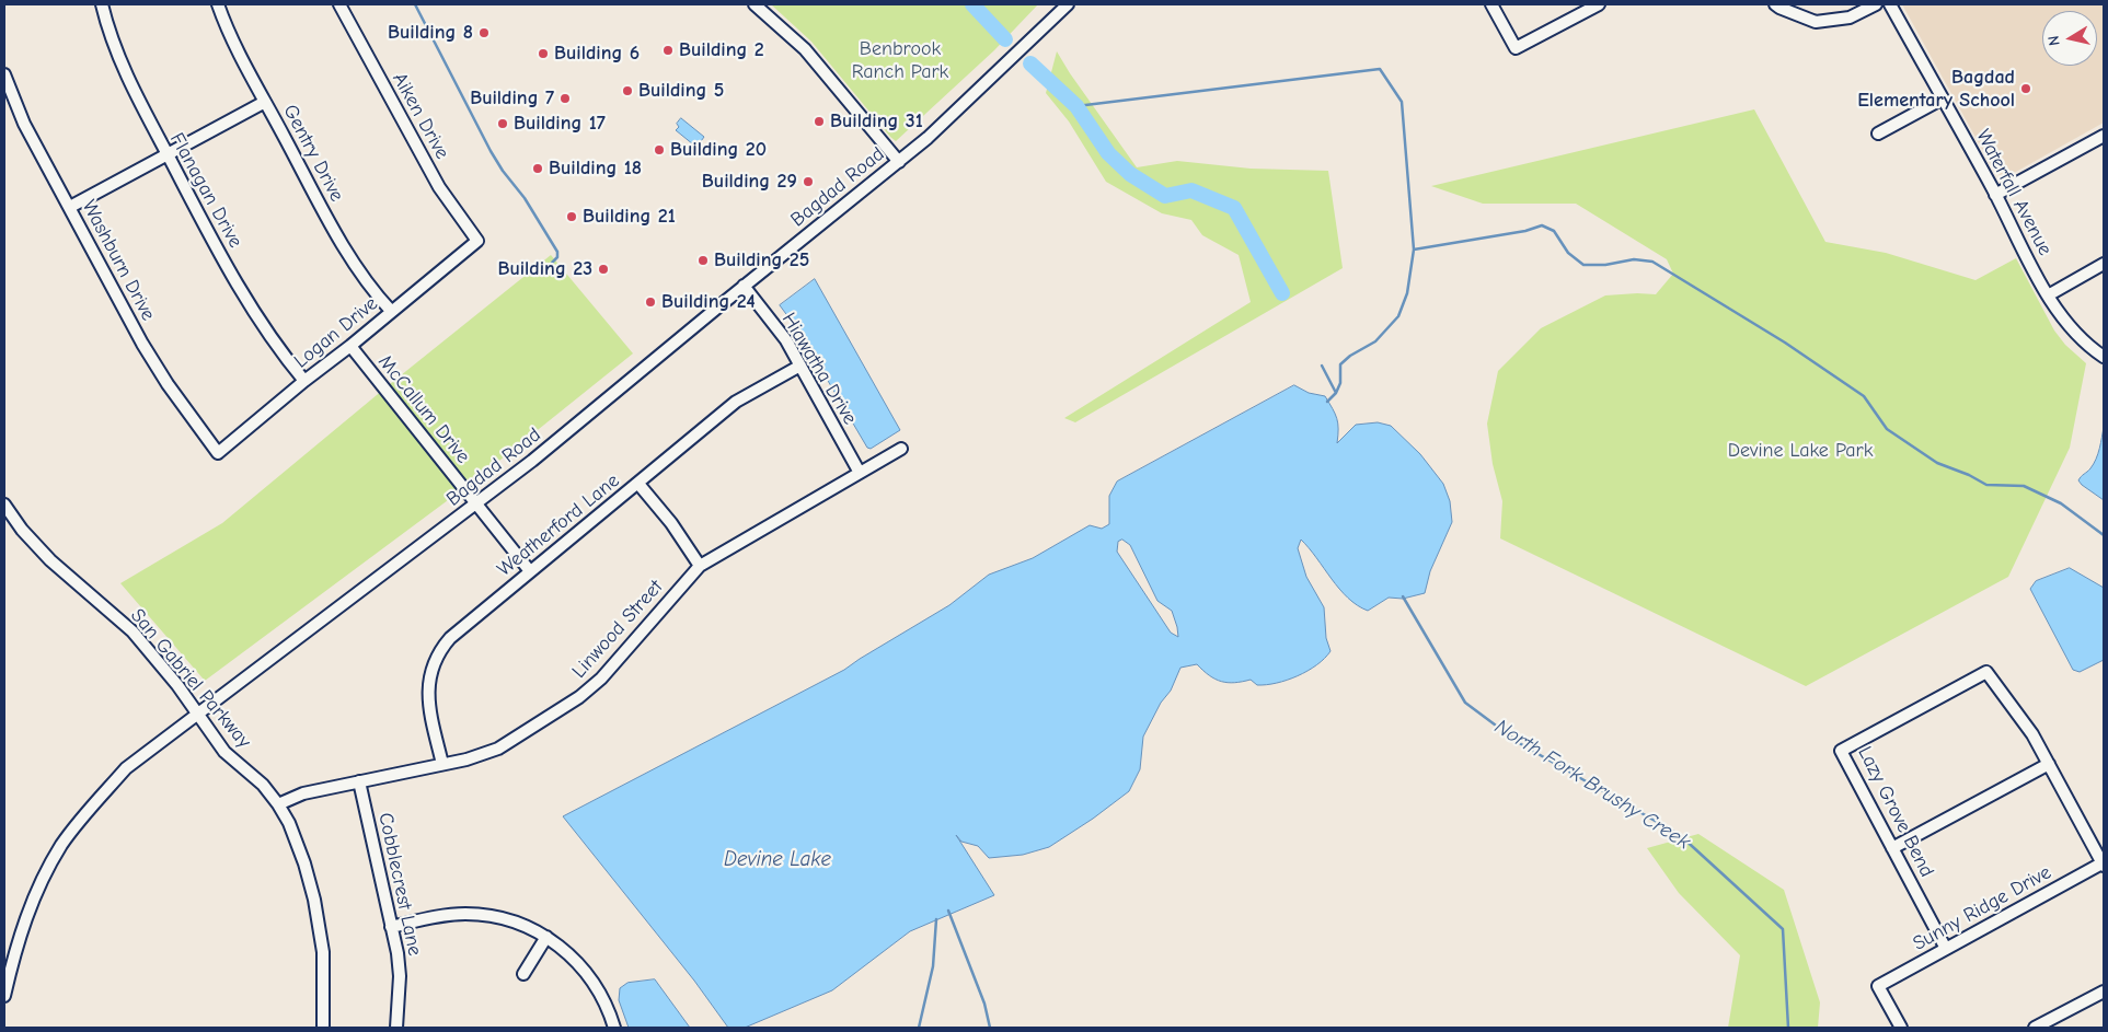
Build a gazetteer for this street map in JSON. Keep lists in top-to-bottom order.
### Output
{
  "streets": {
    "street": [
      "Aiken Drive",
      "Gentry Drive",
      "Bagdad Road",
      "Flanagan Drive",
      "Waterfall Avenue",
      "Washburn Drive",
      "Logan Drive",
      "Hiawatha Drive",
      "McCallum Drive",
      "Weatherford Lane",
      "Linwood Street",
      "San Gabriel Parkway",
      "Lazy Grove Bend",
      "Cobblecrest Lane",
      "Sunny Ridge Drive"
    ]
  },
  "crossings": [
    ["Aiken Drive", "Logan Drive"],
    ["Gentry Drive", "Logan Drive"],
    ["Bagdad Road", "Hiawatha Drive"],
    ["Bagdad Road", "McCallum Drive"],
    ["Bagdad Road", "San Gabriel Parkway"],
    ["Flanagan Drive", "Logan Drive"],
    ["Washburn Drive", "Logan Drive"],
    ["Logan Drive", "McCallum Drive"],
    ["Hiawatha Drive", "Weatherford Lane"],
    ["Hiawatha Drive", "Linwood Street"],
    ["McCallum Drive", "Weatherford Lane"],
    ["Weatherford Lane", "Linwood Street"],
    ["Linwood Street", "San Gabriel Parkway"],
    ["Linwood Street", "Cobblecrest Lane"],
    ["Lazy Grove Bend", "Sunny Ridge Drive"]
  ],
  "water": ["North Fork Brushy Creek", "Devine Lake"],
  "parks": ["Benbrook Ranch Park", "Devine Lake Park"],
  "places": [
    "Building 8",
    "Building 2",
    "Building 6",
    "Bagdad Elementary School",
    "Building 5",
    "Building 7",
    "Building 31",
    "Building 17",
    "Building 20",
    "Building 18",
    "Building 29",
    "Building 21",
    "Building 25",
    "Building 23",
    "Building 24"
  ],
  "north": "left"
}
